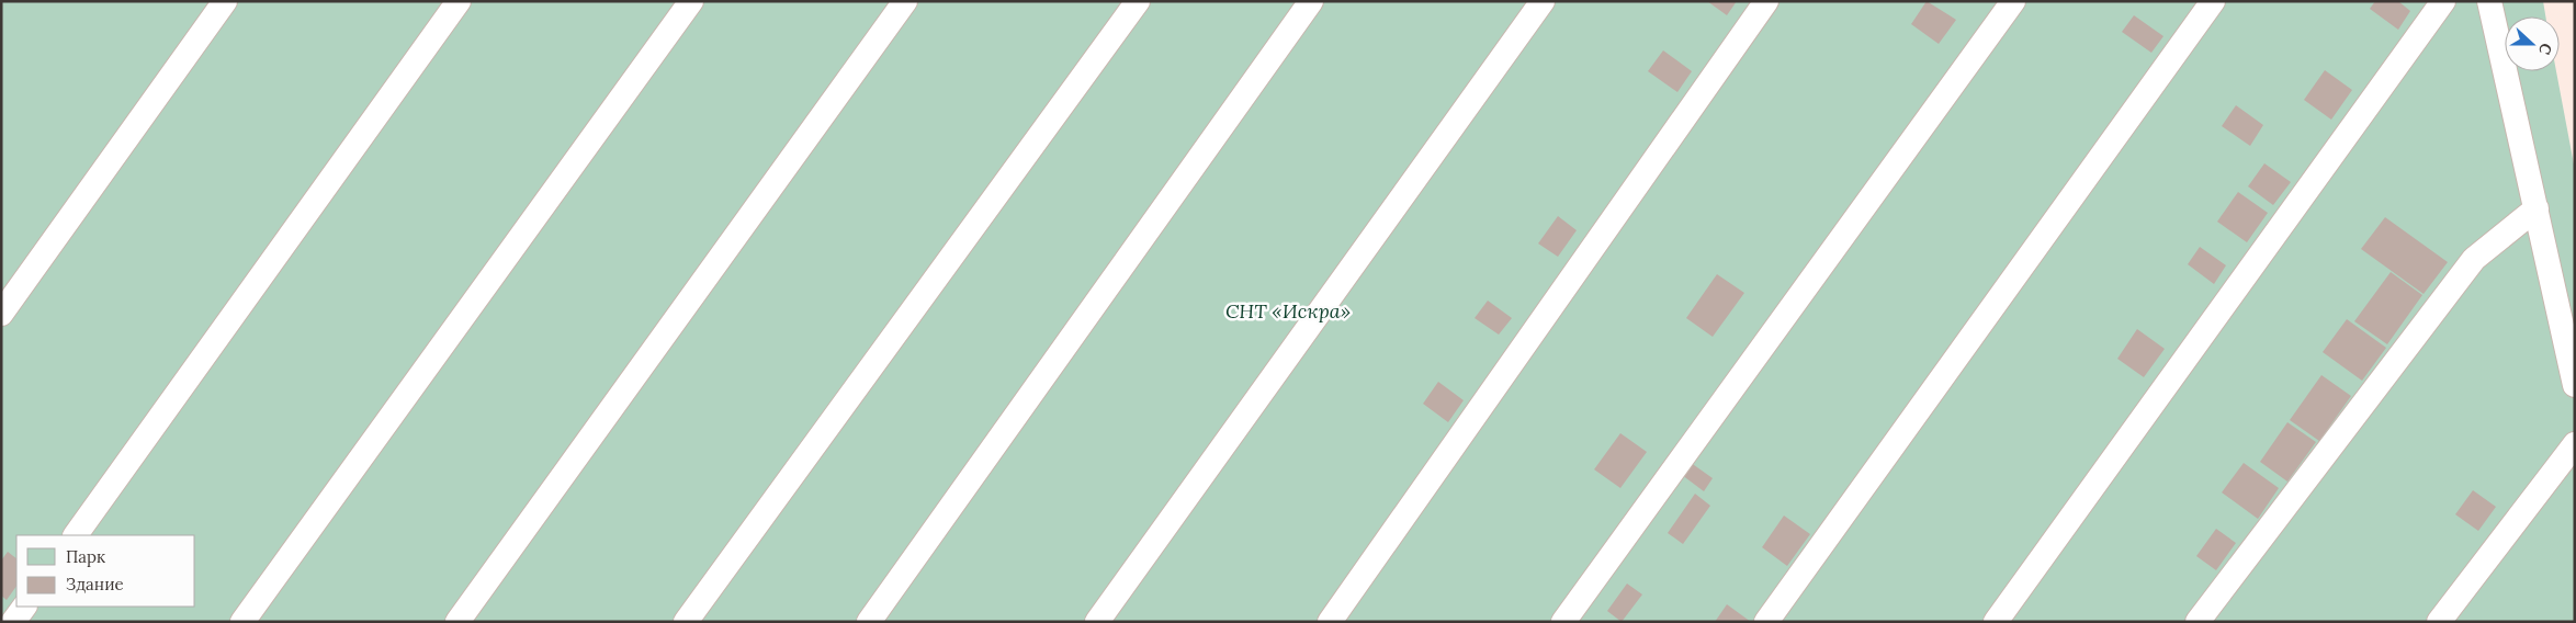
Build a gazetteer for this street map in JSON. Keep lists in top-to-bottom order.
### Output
{
  "parks": ["СНТ «Искра»"],
  "legend": ["Парк", "Здание"],
  "north": "right"
}
